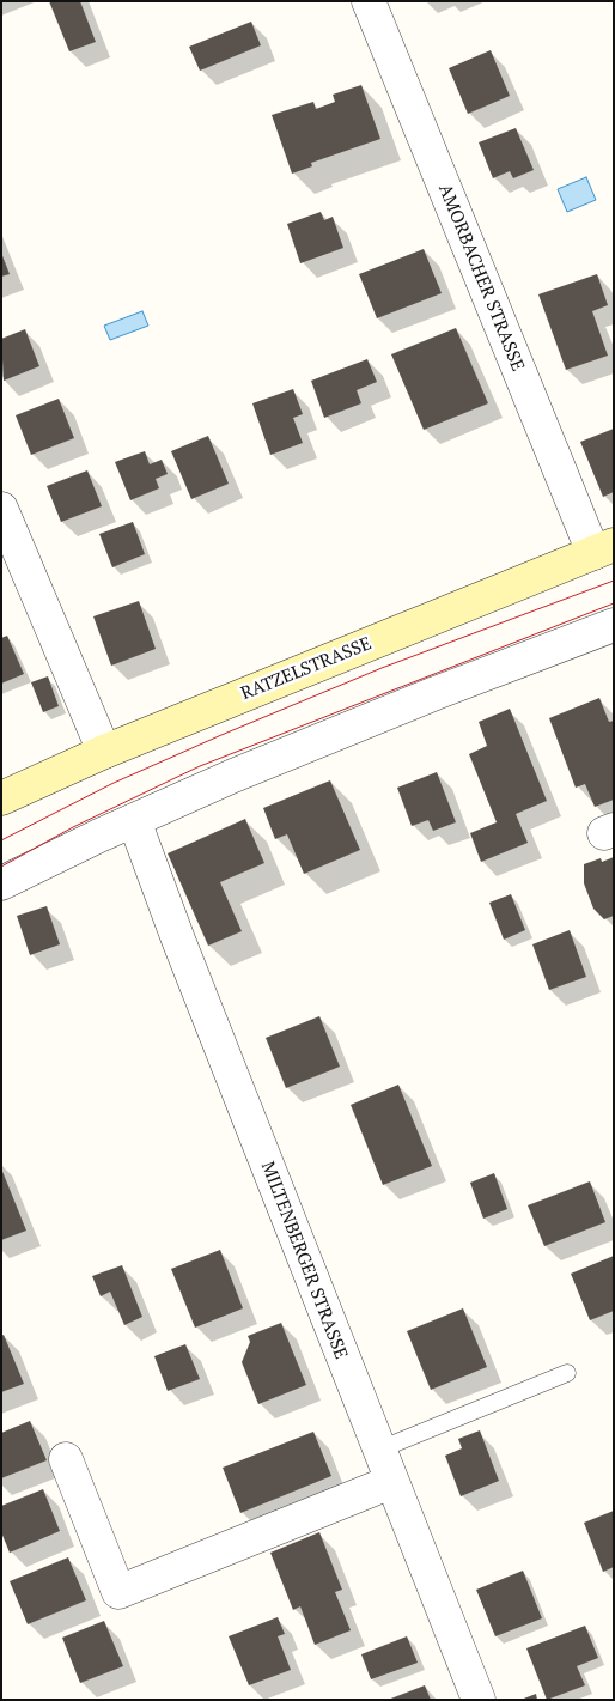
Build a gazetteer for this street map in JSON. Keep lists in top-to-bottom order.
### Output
{
  "streets": {
    "main road": ["RATZELSTRASSE"],
    "street": ["AMORBACHER STRASSE", "MILTENBERGER STRASSE"]
  },
  "crossings": [
    ["AMORBACHER STRASSE", "RATZELSTRASSE"]
  ]
}
